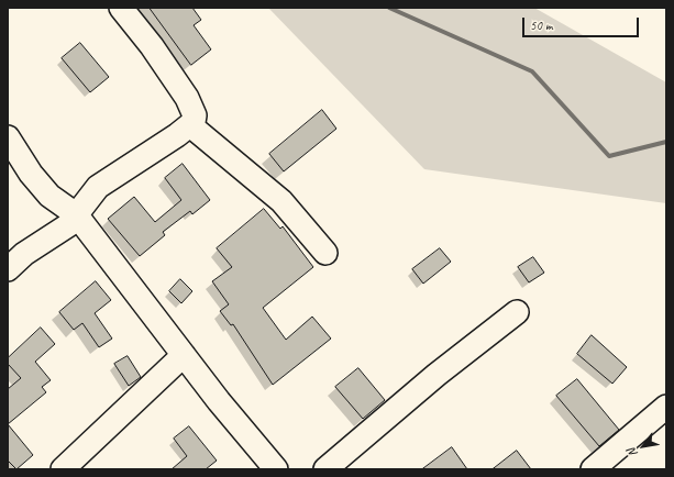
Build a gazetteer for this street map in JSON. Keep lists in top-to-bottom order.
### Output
{
  "scale_bar": "50 m",
  "north": "bottom left"
}
